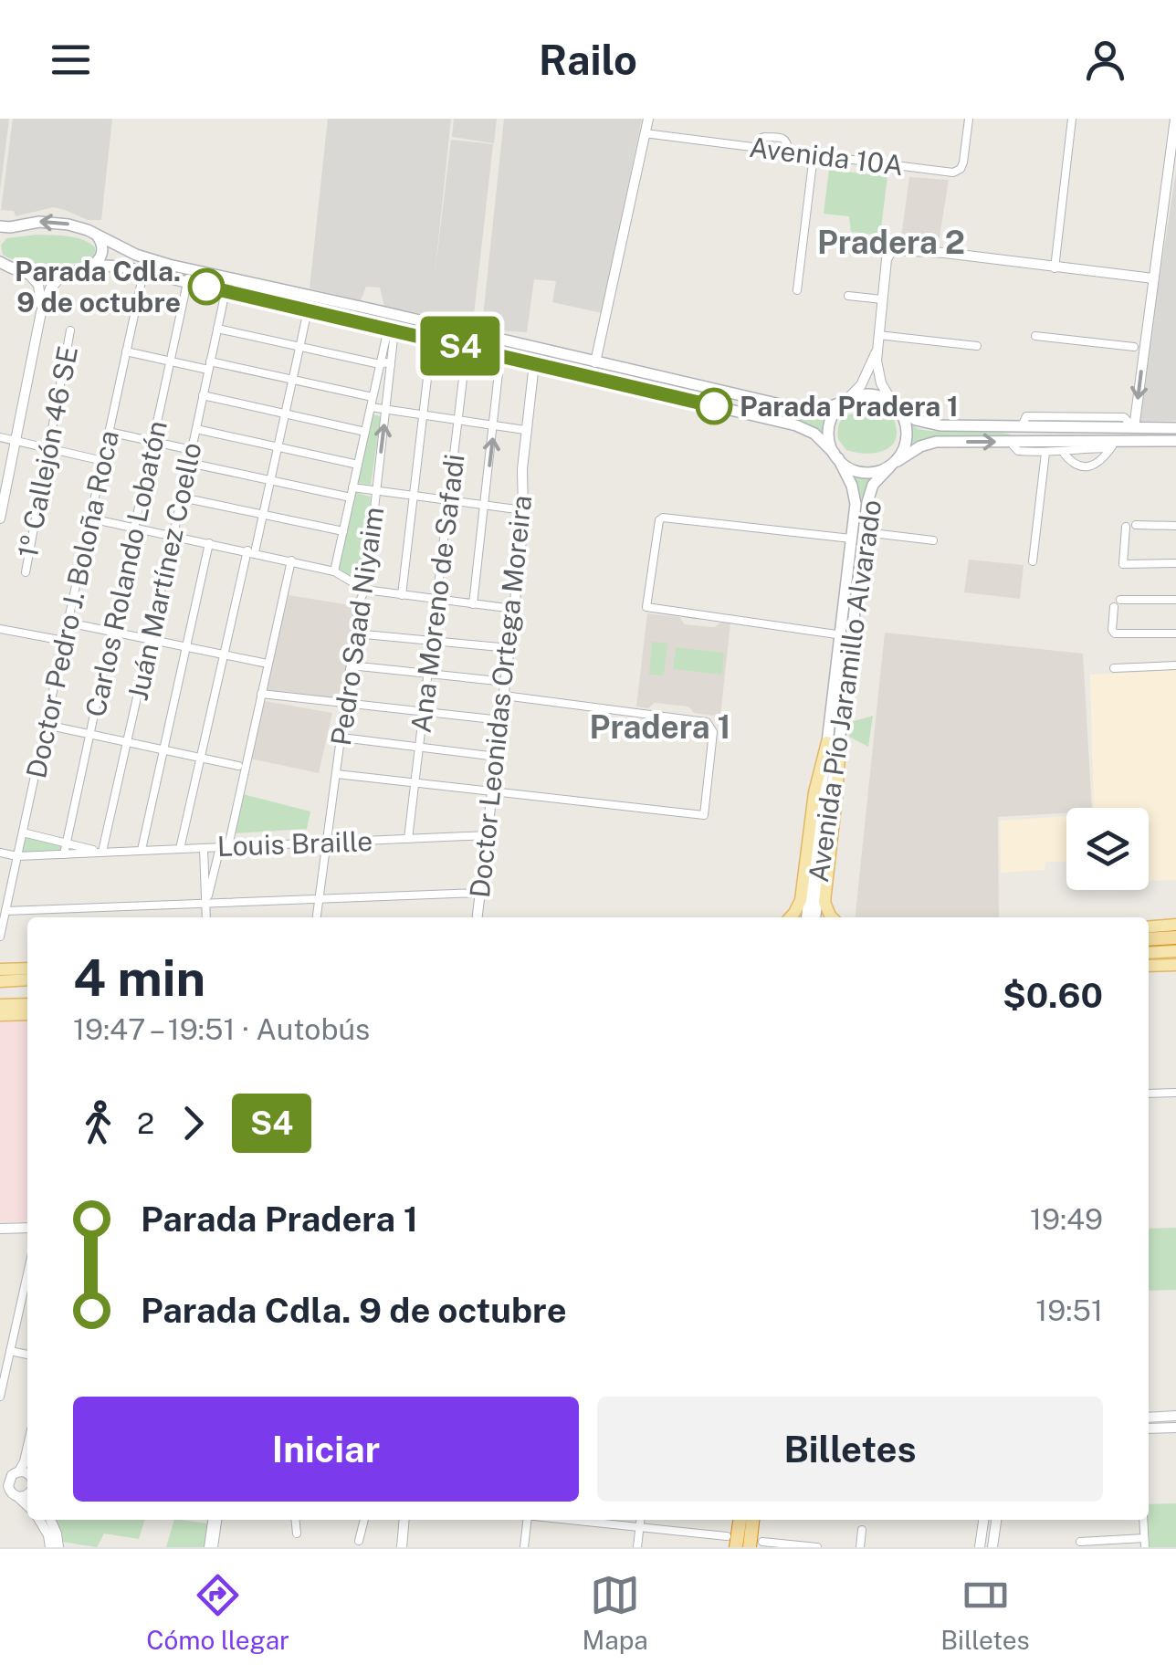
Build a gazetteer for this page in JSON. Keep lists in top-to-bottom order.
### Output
{
  "streets": {
    "main road": ["Avenida Pío Jaramillo Alvarado"],
    "street": [
      "Avenida 10A",
      "1º Callejón 46 SE",
      "Carlos Rolando Lobatón",
      "Juán Martínez Coello",
      "Ana Moreno de Safadi",
      "Doctor Pedro J. Boloña Roca",
      "Pedro Saad Niyaim",
      "Doctor Leonidas Ortega Moreira",
      "Louis Braille"
    ]
  },
  "crossings": [
    ["Carlos Rolando Lobatón", "Louis Braille"],
    ["Juán Martínez Coello", "Louis Braille"],
    ["Ana Moreno de Safadi", "Louis Braille"],
    ["Doctor Pedro J. Boloña Roca", "Louis Braille"],
    ["Pedro Saad Niyaim", "Louis Braille"],
    ["Doctor Leonidas Ortega Moreira", "Louis Braille"]
  ],
  "districts": ["Pradera 2", "Pradera 1"],
  "places": ["Parada Cdla. 9 de octubre", "Parada Pradera 1"],
  "lines": ["bus line S4"],
  "page": {
    "header": "Railo",
    "on_map": "S4",
    "heading": ["4 min", "19:47 – 19:51 · Autobús", "$0.60"],
    "legs": ["2", "S4"],
    "list": [
      {
        "name": "Parada Pradera 1",
        "value": "19:49"
      },
      {
        "name": "Parada Cdla. 9 de octubre",
        "value": "19:51"
      }
    ],
    "buttons": ["Iniciar", "Billetes"],
    "tabs": ["Cómo llegar", "Mapa", "Billetes"]
  }
}
